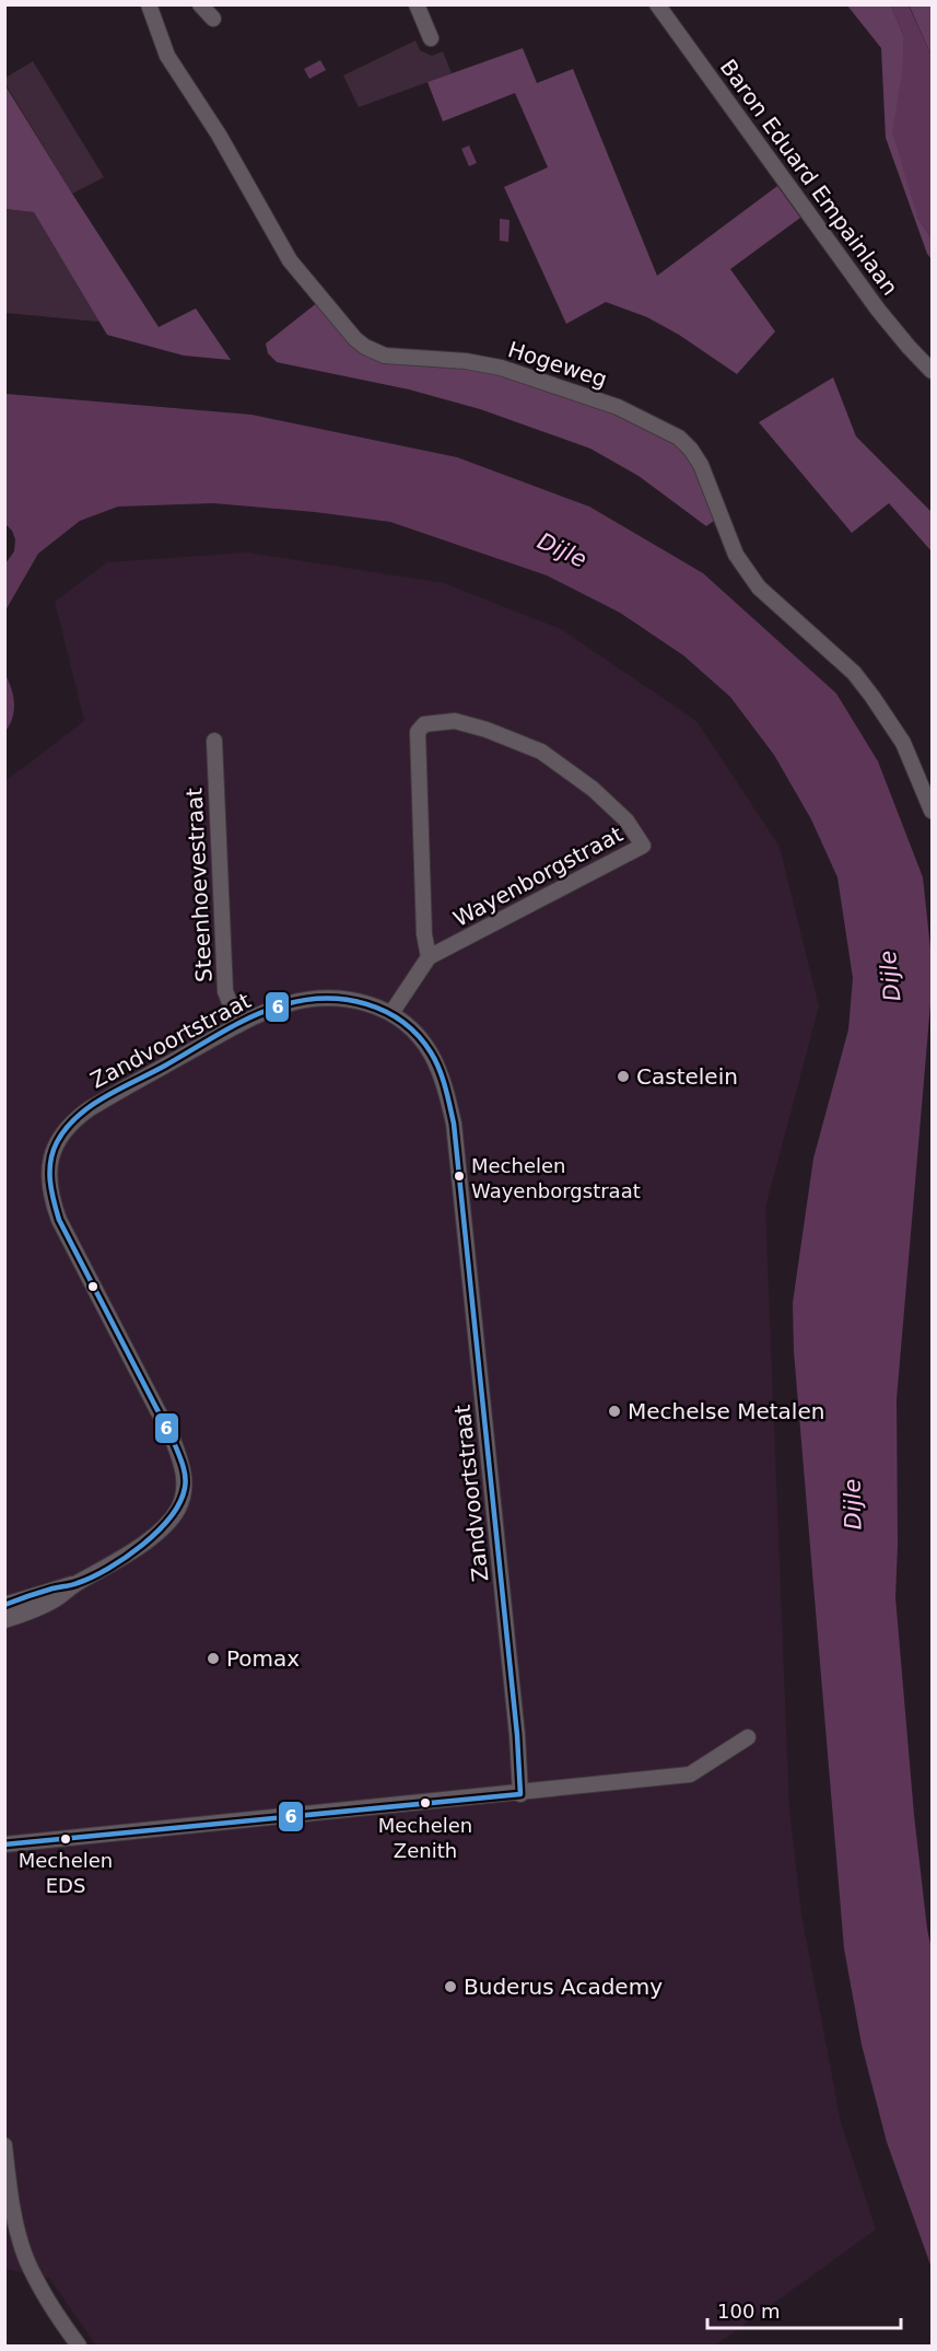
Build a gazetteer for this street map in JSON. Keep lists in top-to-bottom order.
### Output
{
  "streets": {
    "street": [
      "Baron Eduard Empainlaan",
      "Hogeweg",
      "Wayenborgstraat",
      "Steenhoevestraat",
      "Zandvoortstraat"
    ]
  },
  "crossings": [
    ["Wayenborgstraat", "Zandvoortstraat"],
    ["Steenhoevestraat", "Zandvoortstraat"]
  ],
  "water": ["Dijle"],
  "places": [
    "Castelein",
    "Mechelen Wayenborgstraat",
    "Mechelse Metalen",
    "Pomax",
    "Mechelen Zenith",
    "Mechelen EDS",
    "Buderus Academy"
  ],
  "lines": ["transit line 6"],
  "scale_bar": "100 m"
}
